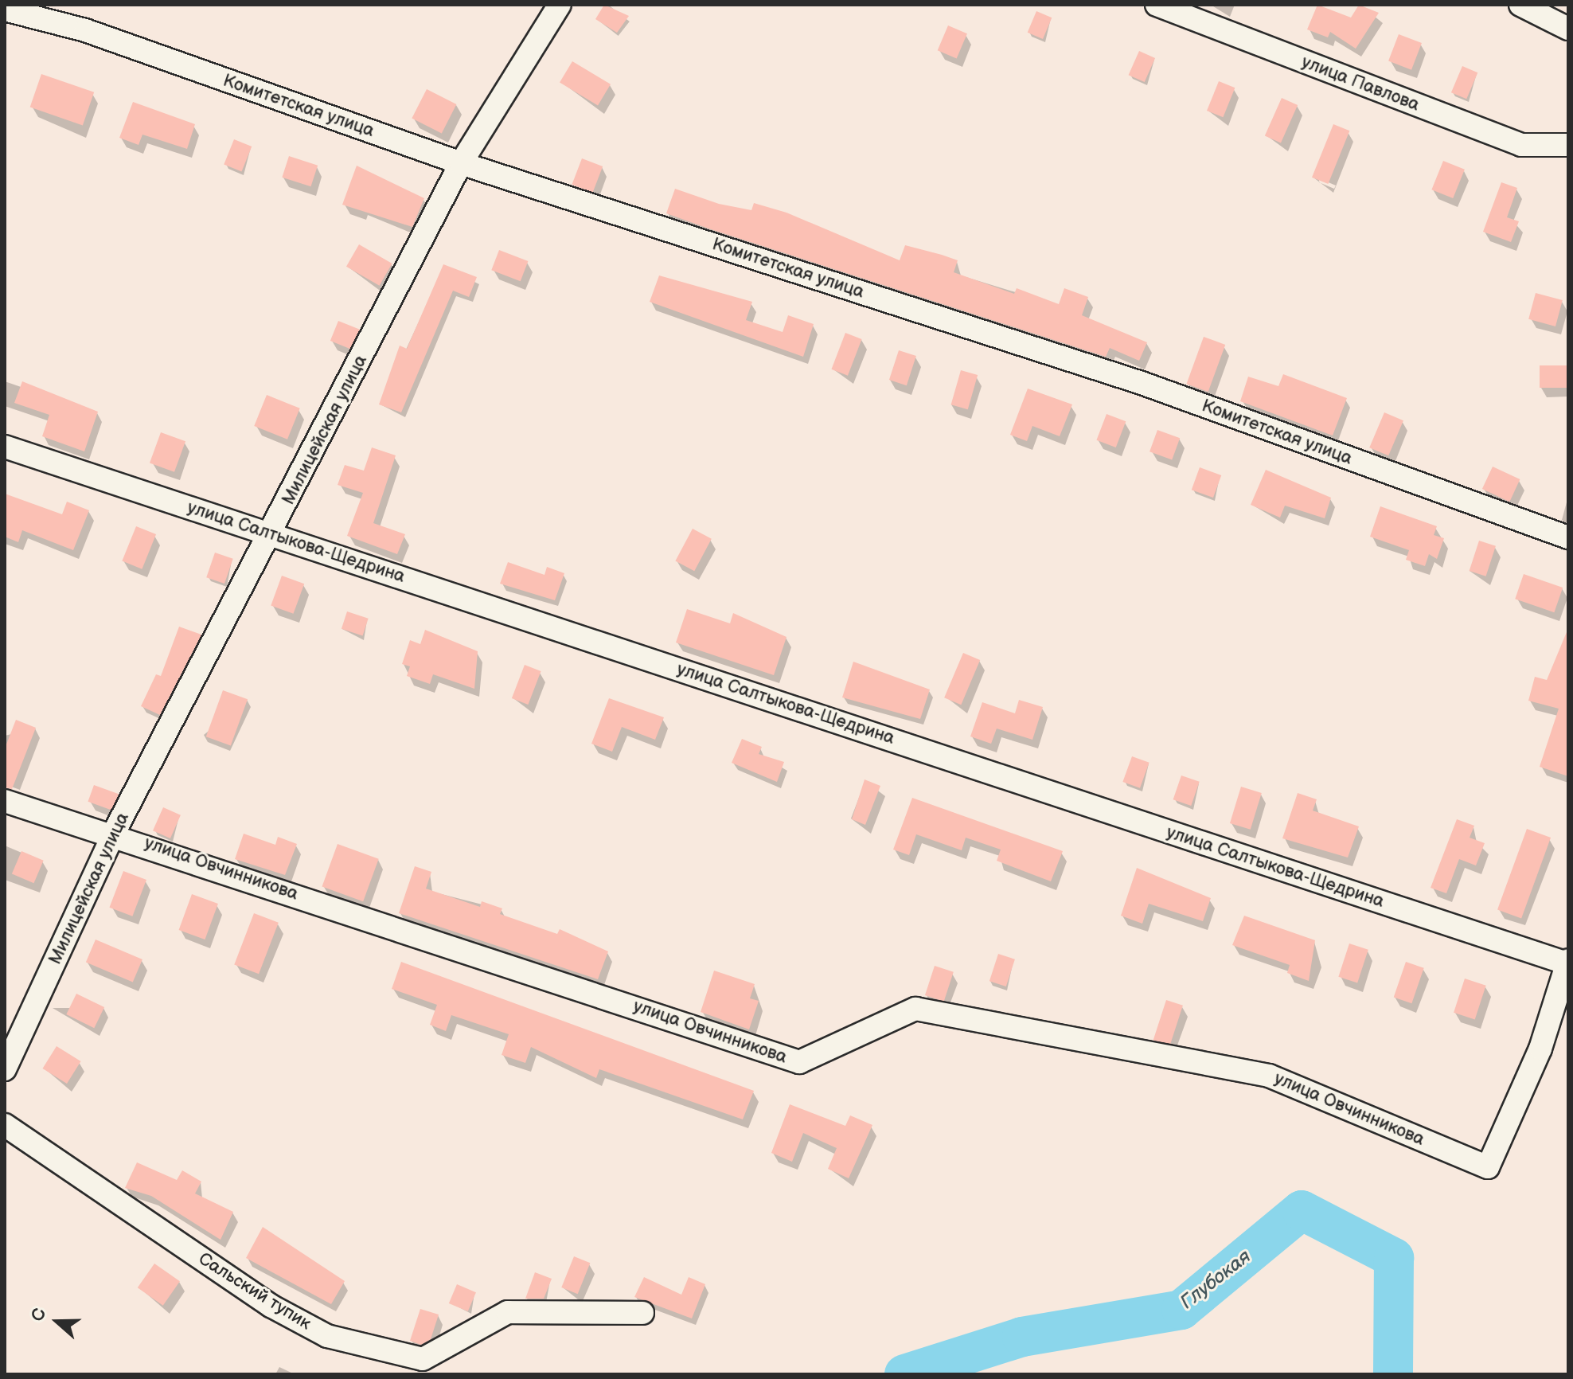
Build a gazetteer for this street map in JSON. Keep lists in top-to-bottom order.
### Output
{
  "streets": {
    "street": [
      "улица Павлова",
      "Комитетская улица",
      "Милицейская улица",
      "улица Салтыкова-Щедрина",
      "улица Овчинникова",
      "Сальский тупик"
    ]
  },
  "crossings": [
    ["Комитетская улица", "Милицейская улица"],
    ["Милицейская улица", "улица Салтыкова-Щедрина"],
    ["Милицейская улица", "улица Овчинникова"],
    ["улица Салтыкова-Щедрина", "улица Овчинникова"]
  ],
  "water": ["Глубокая"],
  "north": "left"
}
